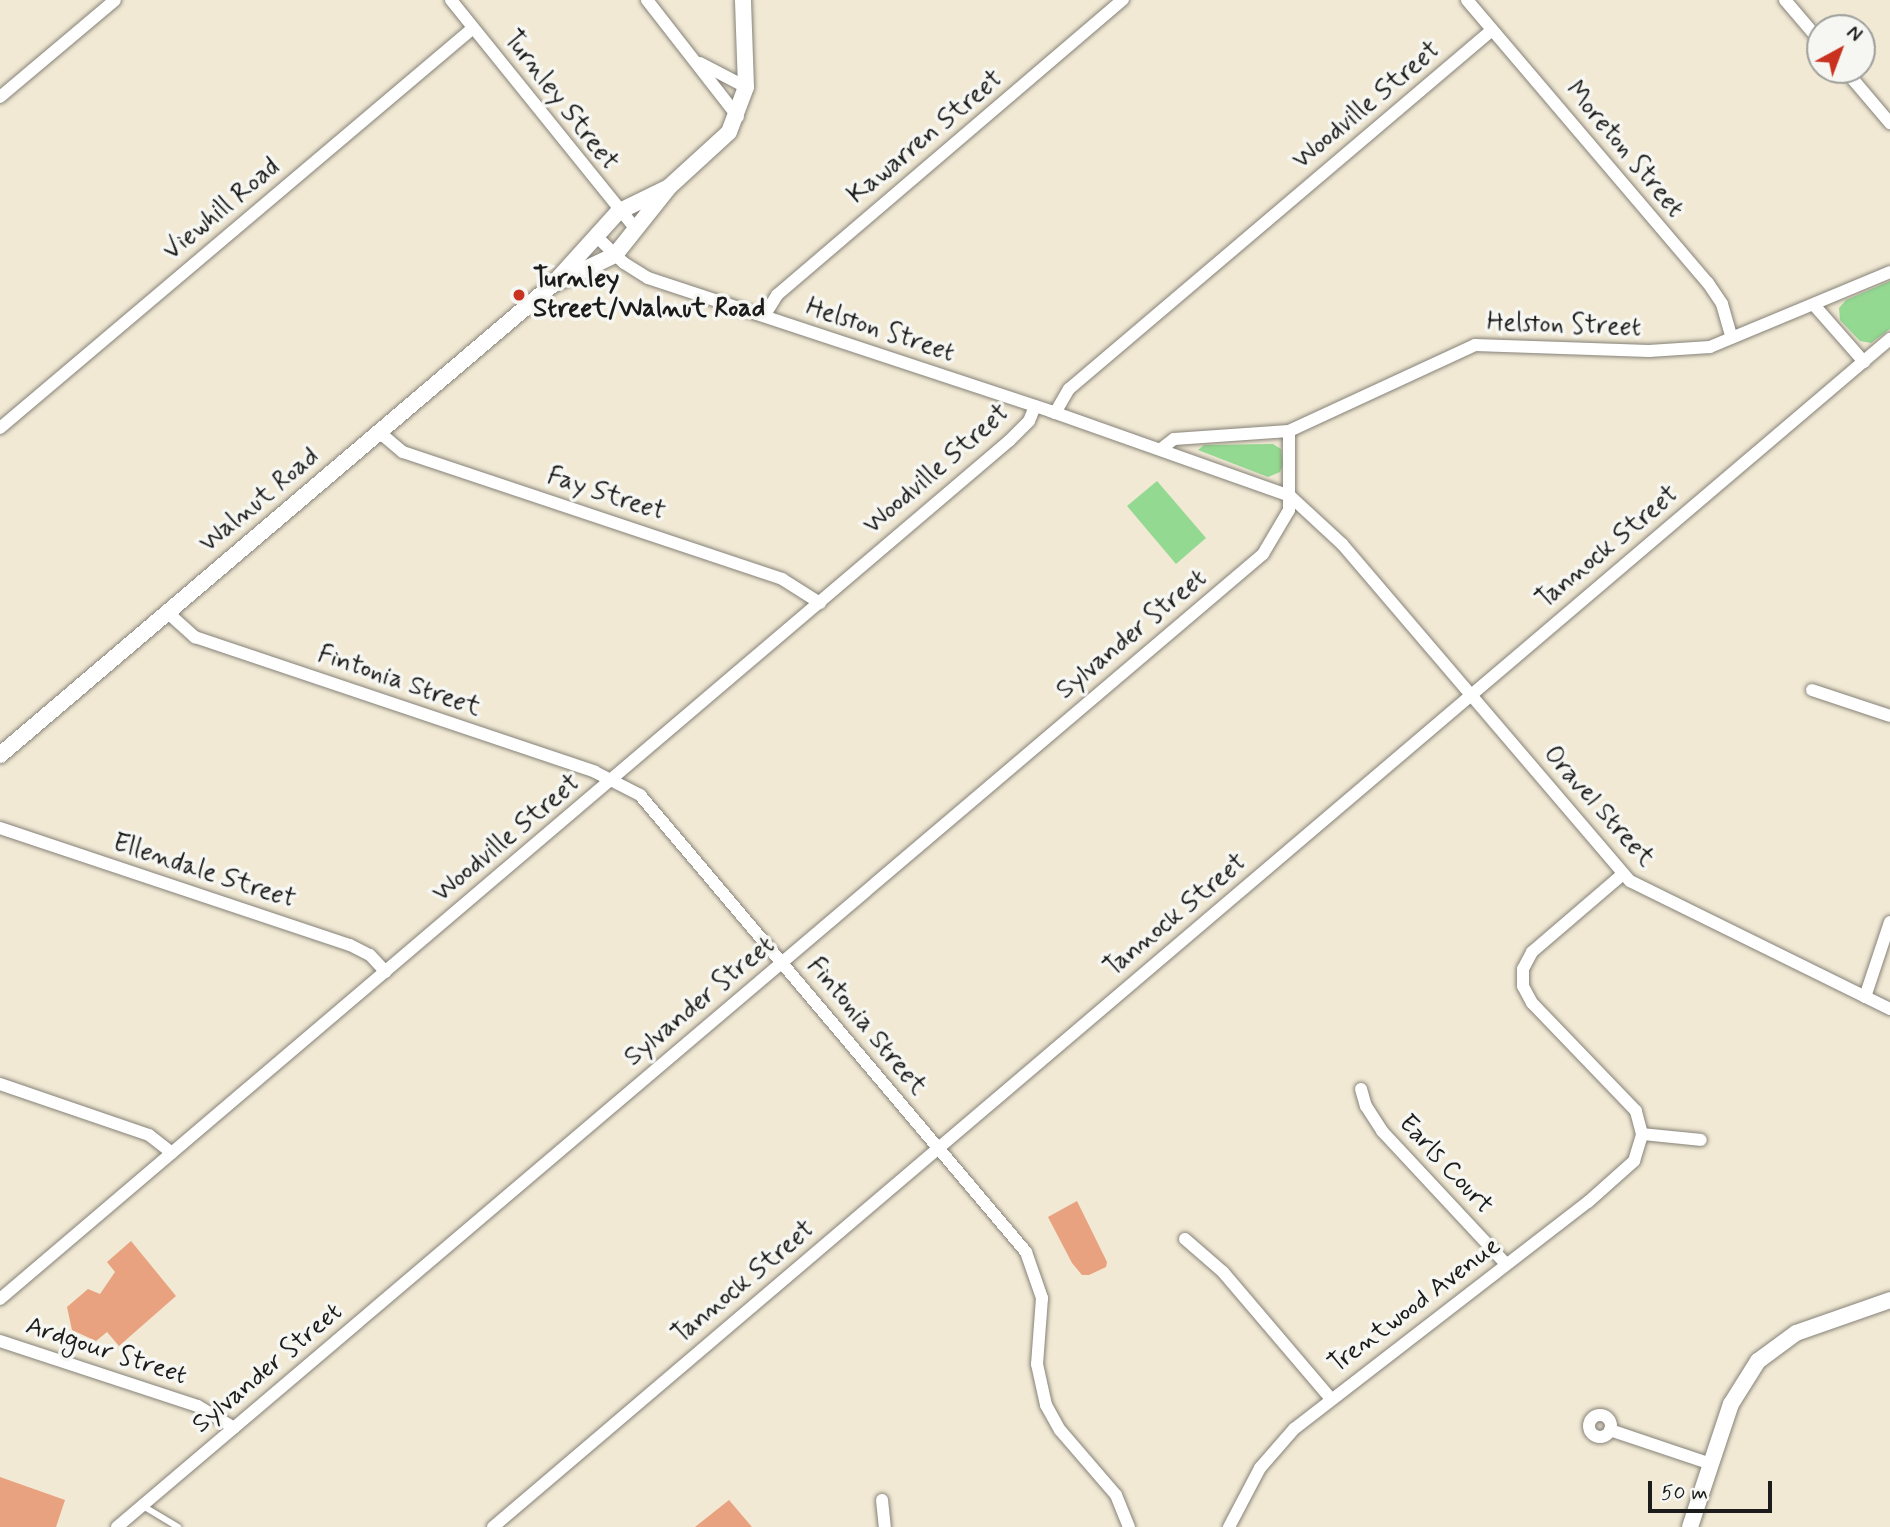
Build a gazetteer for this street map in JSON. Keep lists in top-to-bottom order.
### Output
{
  "streets": {
    "street": [
      "Turnley Street",
      "Woodville Street",
      "Kawarren Street",
      "Moreton Street",
      "Viewhill Road",
      "Helston Street",
      "Fay Street",
      "Walnut Road",
      "Tannock Street",
      "Sylvander Street",
      "Fintonia Street",
      "Oravel Street",
      "Ellendale Street",
      "Earls Court",
      "Trentwood Avenue",
      "Ardgour Street"
    ]
  },
  "crossings": [
    ["Turnley Street", "Viewhill Road"],
    ["Turnley Street", "Walnut Road"],
    ["Woodville Street", "Moreton Street"],
    ["Woodville Street", "Helston Street"],
    ["Woodville Street", "Fay Street"],
    ["Woodville Street", "Fintonia Street"],
    ["Woodville Street", "Ellendale Street"],
    ["Kawarren Street", "Helston Street"],
    ["Moreton Street", "Helston Street"],
    ["Helston Street", "Walnut Road"],
    ["Helston Street", "Sylvander Street"],
    ["Helston Street", "Oravel Street"],
    ["Fay Street", "Walnut Road"],
    ["Walnut Road", "Fintonia Street"],
    ["Tannock Street", "Fintonia Street"],
    ["Tannock Street", "Oravel Street"],
    ["Sylvander Street", "Fintonia Street"],
    ["Sylvander Street", "Ardgour Street"],
    ["Earls Court", "Trentwood Avenue"]
  ],
  "places": ["Turnley Street/Walnut Road"],
  "scale_bar": "50 m",
  "north": "top right"
}
